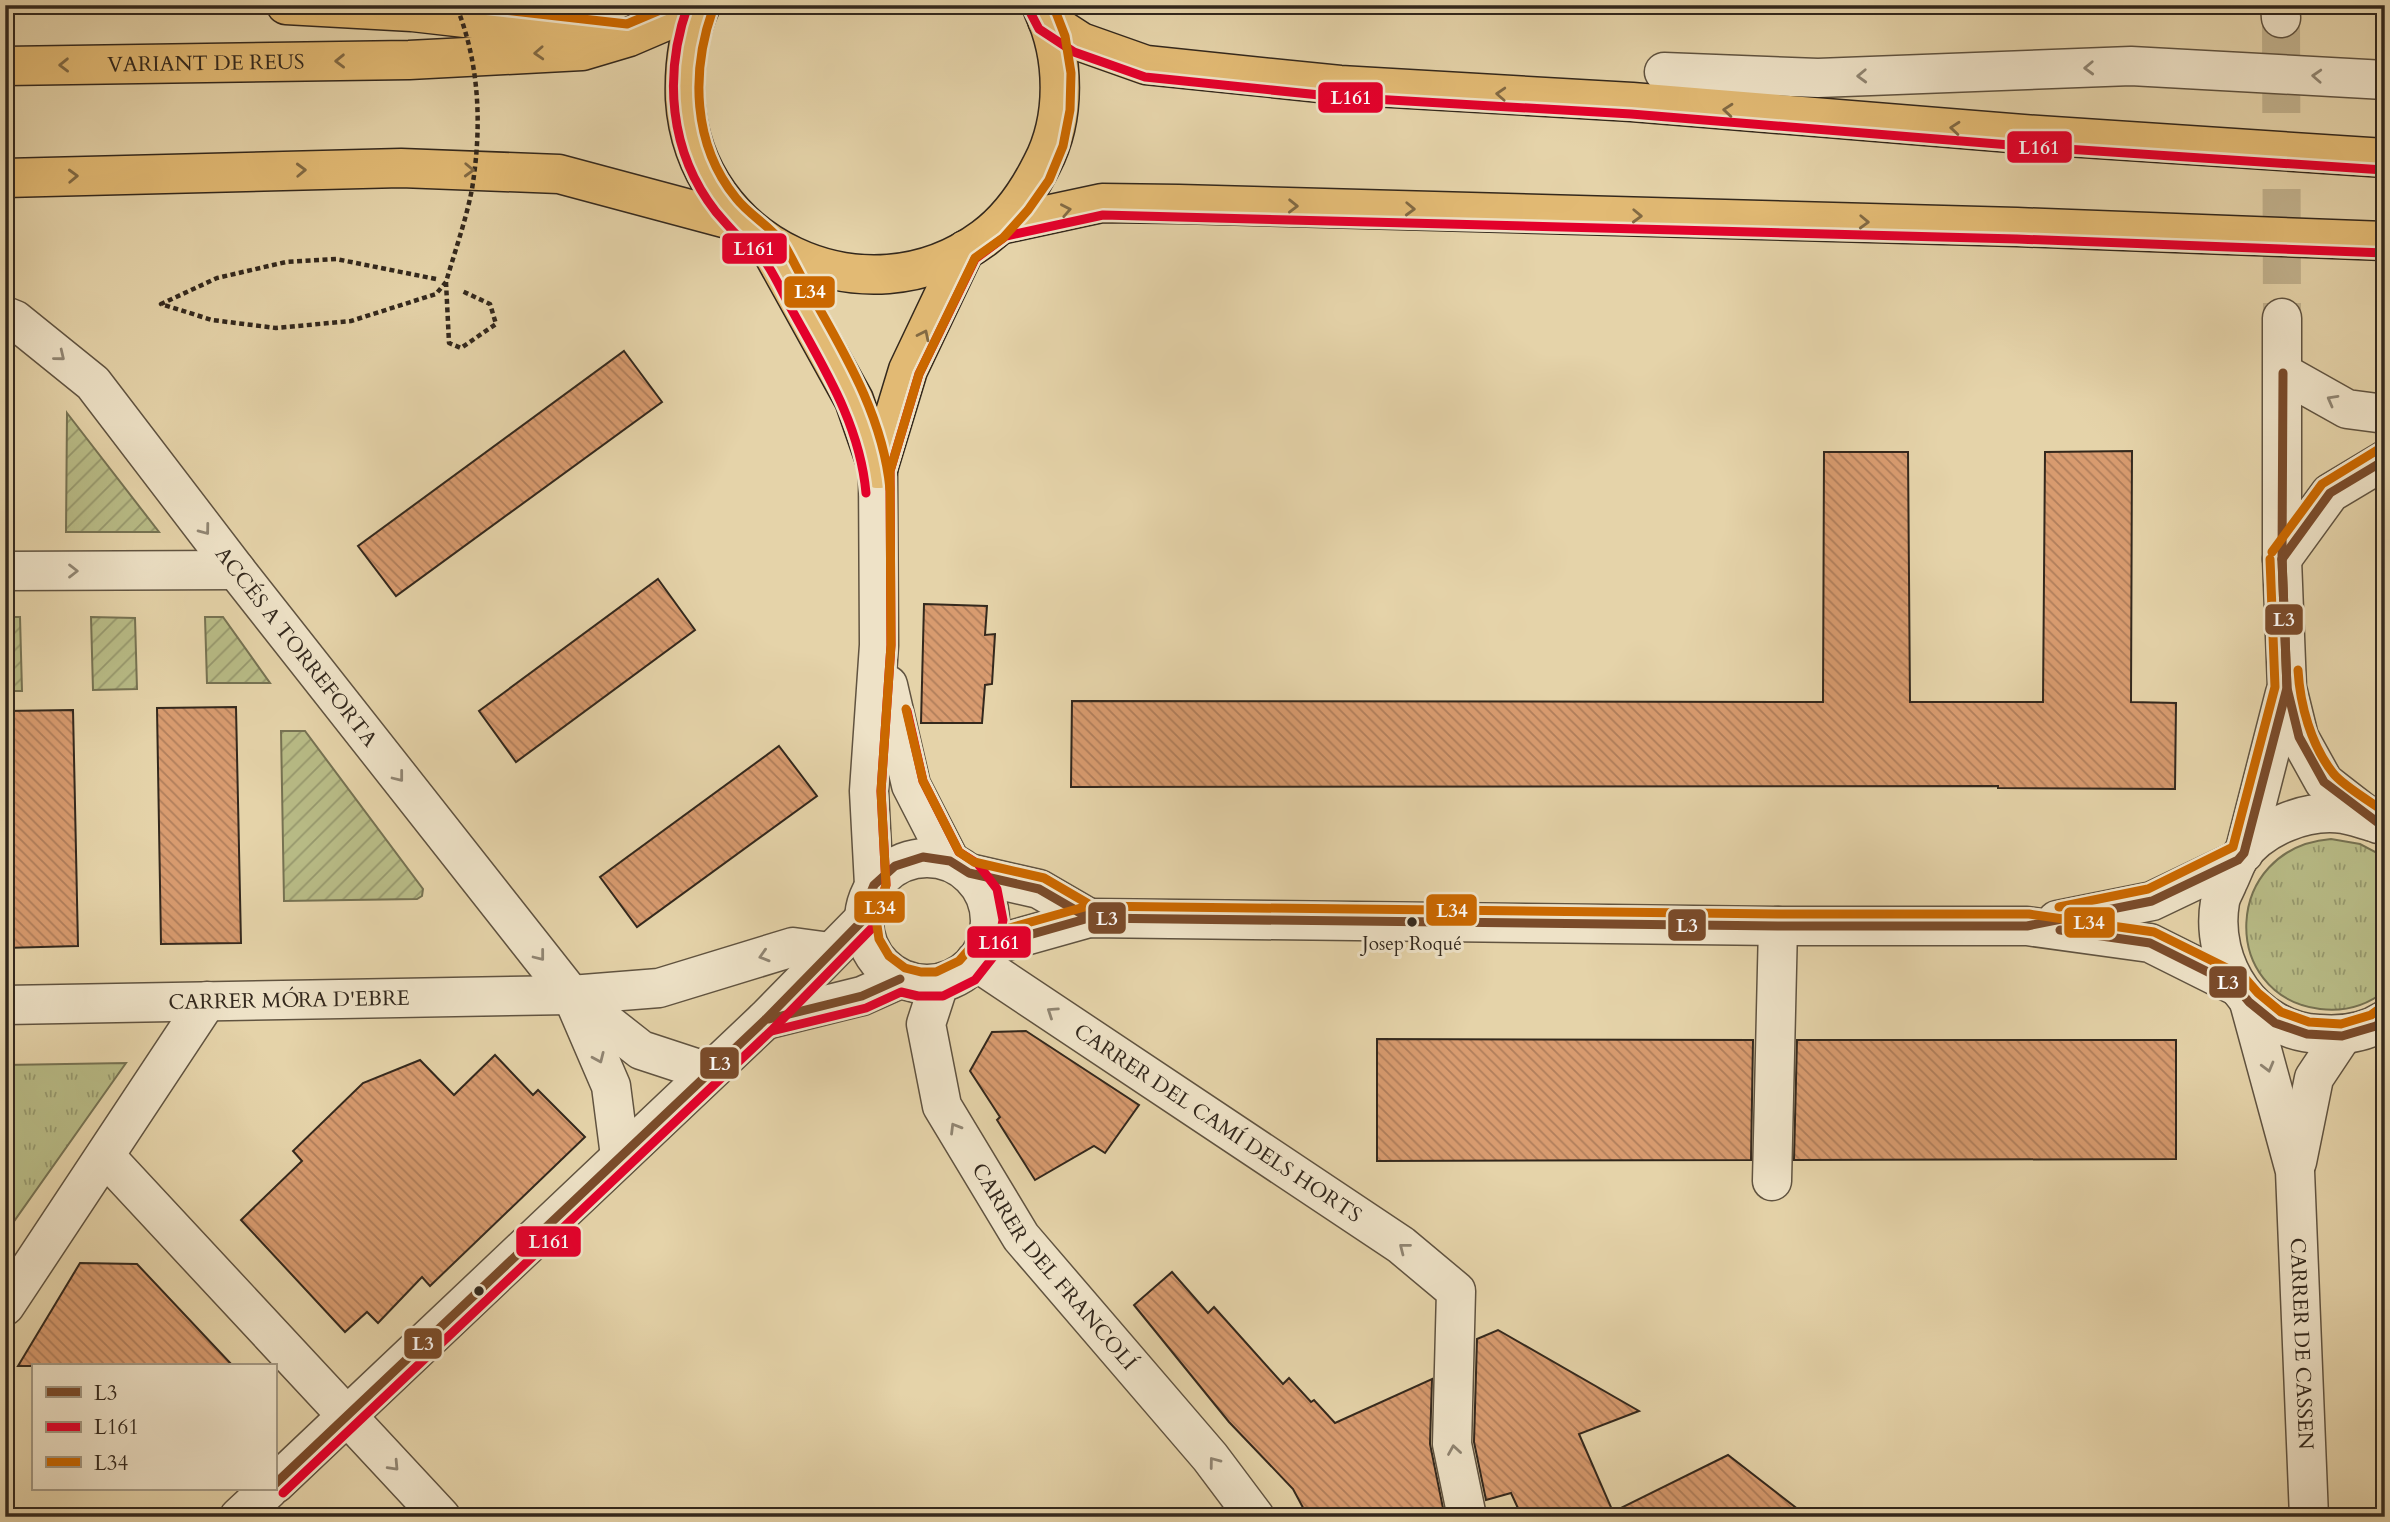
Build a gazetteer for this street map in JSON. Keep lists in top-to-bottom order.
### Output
{
  "streets": {
    "highway": ["VARIANT DE REUS"],
    "street": [
      "ACCÉS A TORREFORTA",
      "CARRER MÓRA D'EBRE",
      "CARRER DEL CAMÍ DELS HORTS",
      "CARRER DEL FRANCOLÍ",
      "CARRER DE CASSEN"
    ]
  },
  "crossings": [
    ["ACCÉS A TORREFORTA", "CARRER MÓRA D'EBRE"],
    ["CARRER DEL CAMÍ DELS HORTS", "CARRER DEL FRANCOLÍ"]
  ],
  "one_way": ["ACCÉS A TORREFORTA", "CARRER DEL CAMÍ DELS HORTS", "CARRER DEL FRANCOLÍ"],
  "places": ["Josep Roqué"],
  "lines": ["transit line L161", "transit line L34", "transit line L3"],
  "legend": ["L3", "L161", "L34"]
}
